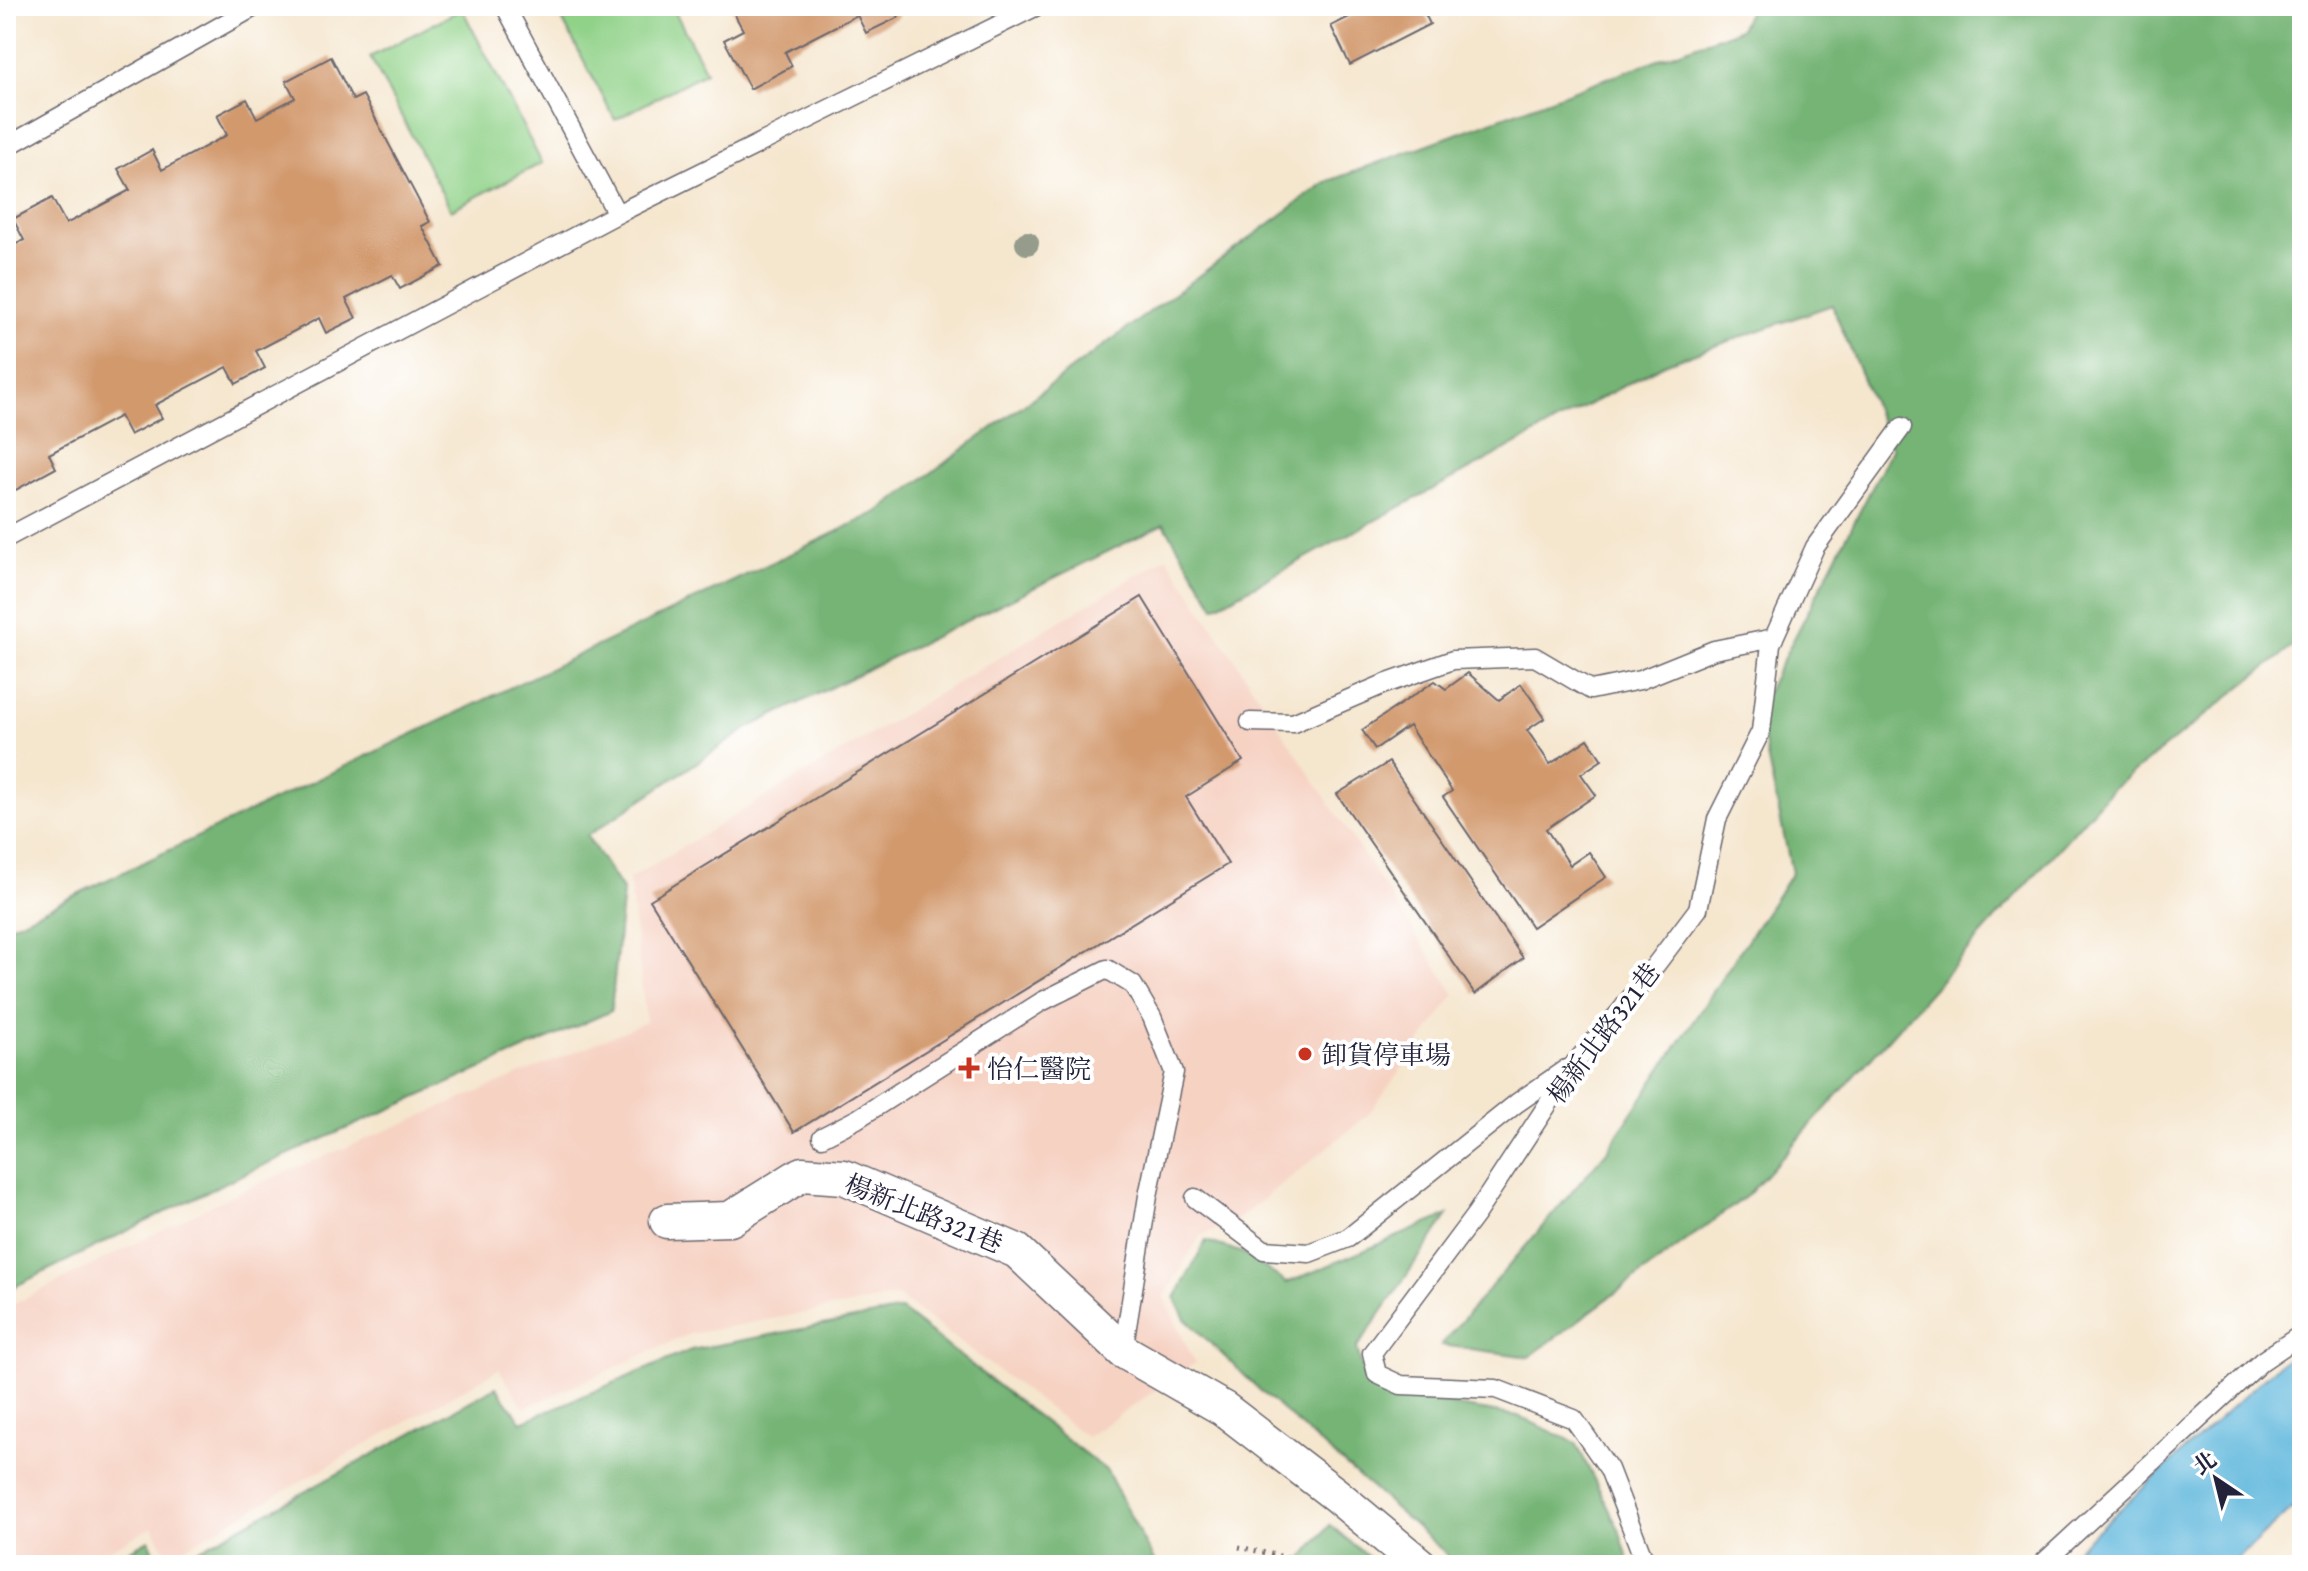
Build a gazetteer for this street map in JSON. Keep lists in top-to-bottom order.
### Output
{
  "streets": {
    "street": ["楊新北路321巷"]
  },
  "places": {
    "other": ["卸貨停車場"],
    "health": ["怡仁醫院"]
  },
  "north": "top left"
}
